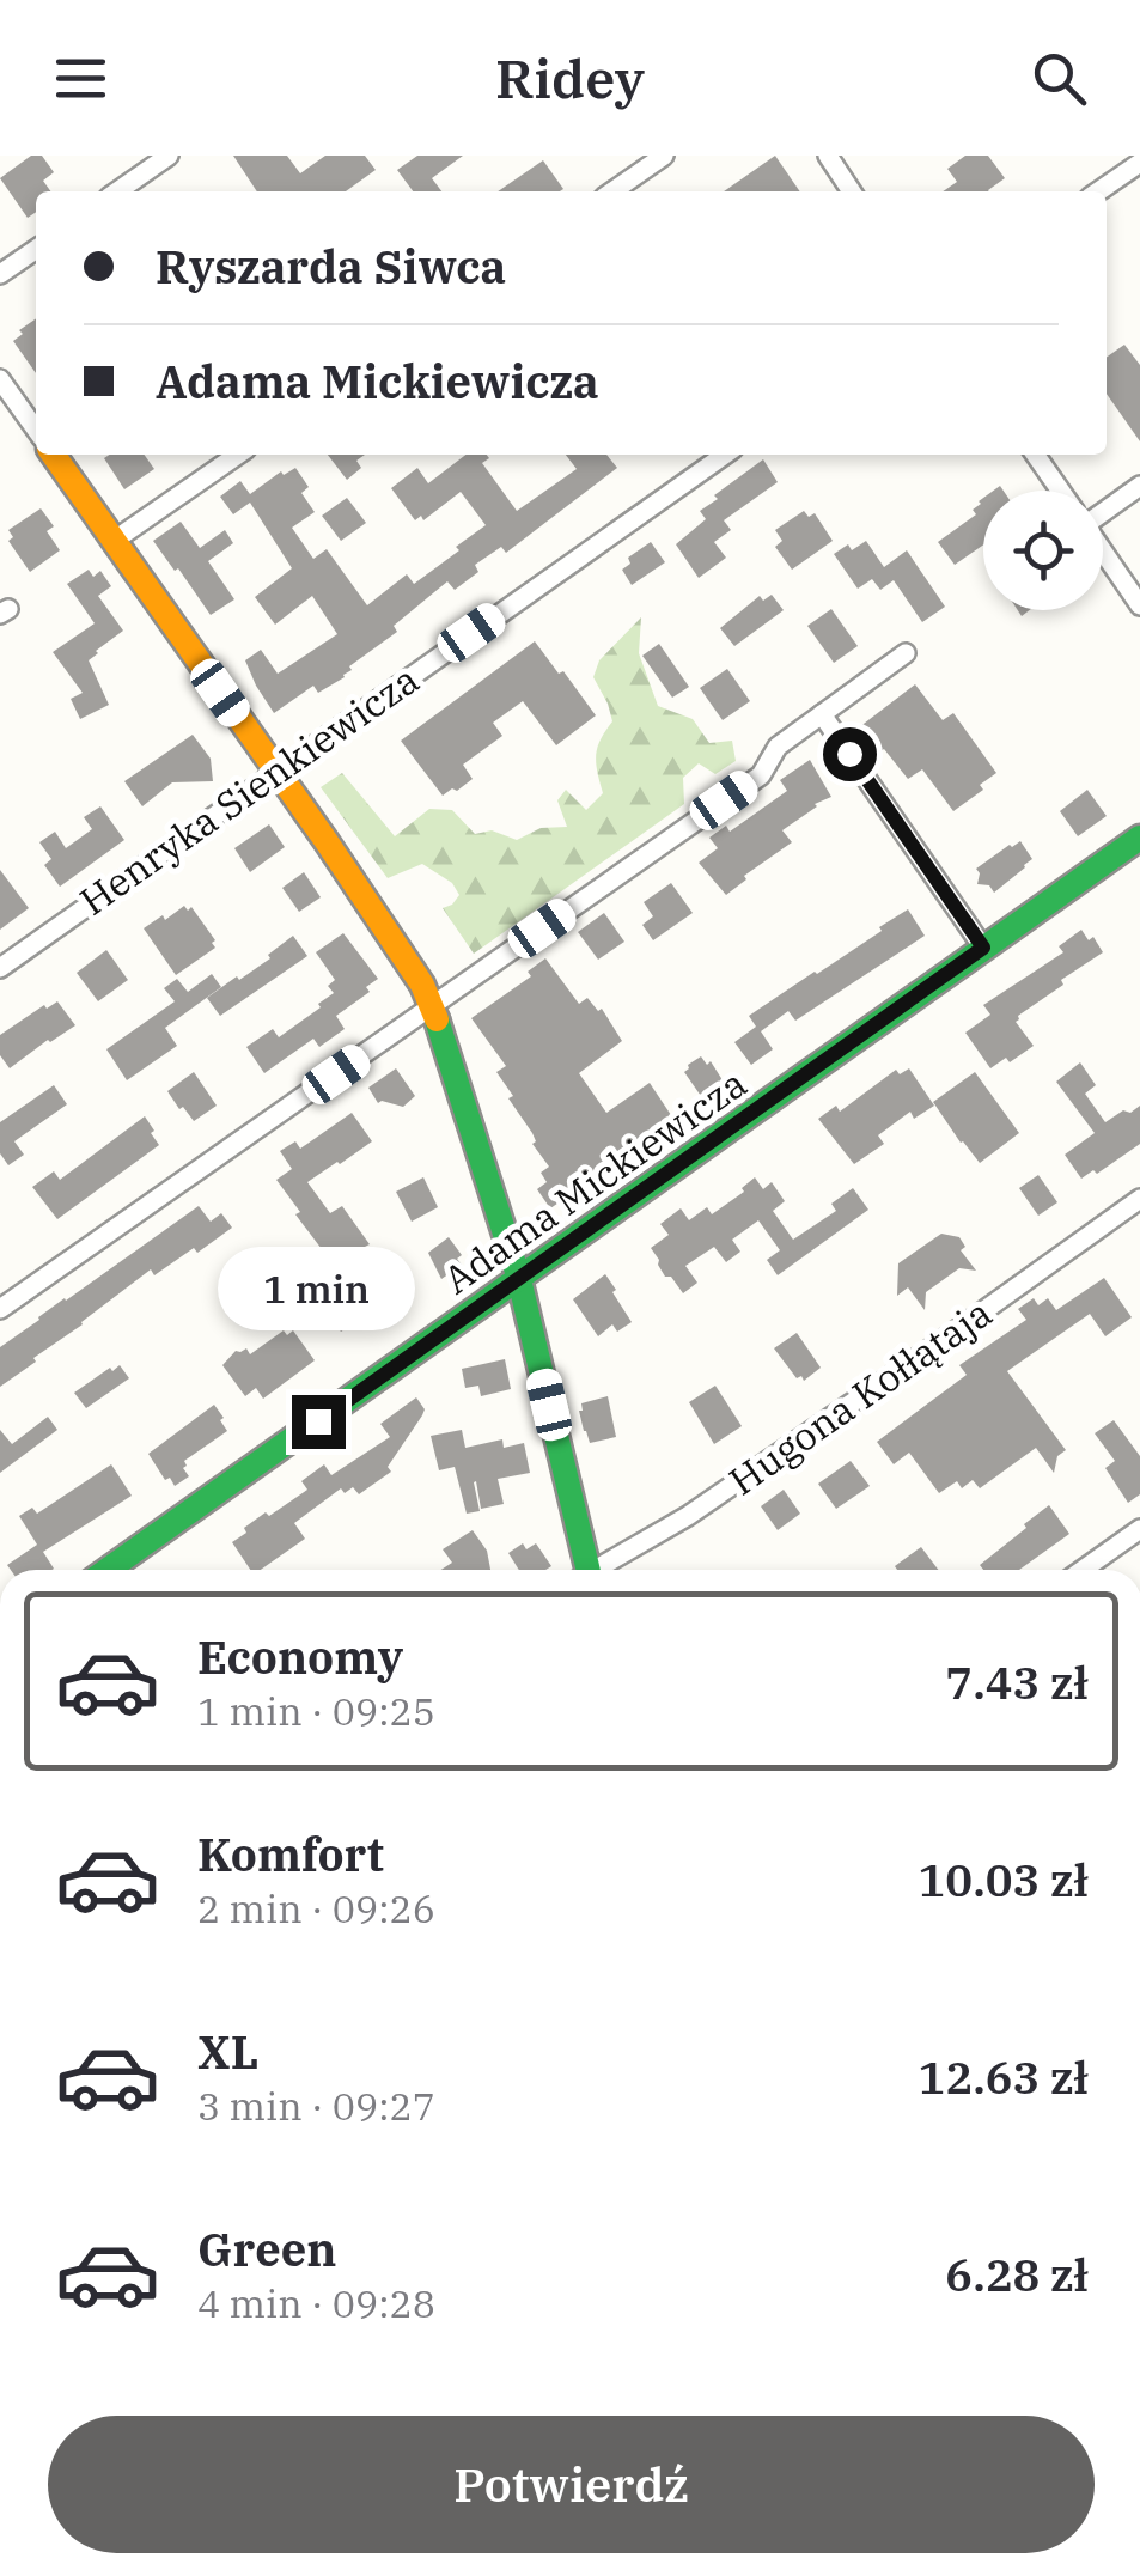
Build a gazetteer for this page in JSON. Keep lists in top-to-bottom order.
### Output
{
  "streets": {
    "street": ["Henryka Sienkiewicza", "Adama Mickiewicza", "Hugona Kołłątaja"]
  },
  "page": {
    "header": "Ridey",
    "banner": ["Ryszarda Siwca", "Adama Mickiewicza"],
    "bubble": "1 min",
    "list": [
      {
        "name": "Economy",
        "note": "1 min · 09:25",
        "value": "7.43 zł"
      },
      {
        "name": "Komfort",
        "note": "2 min · 09:26",
        "value": "10.03 zł"
      },
      {
        "name": "XL",
        "note": "3 min · 09:27",
        "value": "12.63 zł"
      },
      {
        "name": "Green",
        "note": "4 min · 09:28",
        "value": "6.28 zł"
      }
    ],
    "buttons": "Potwierdź"
  }
}
